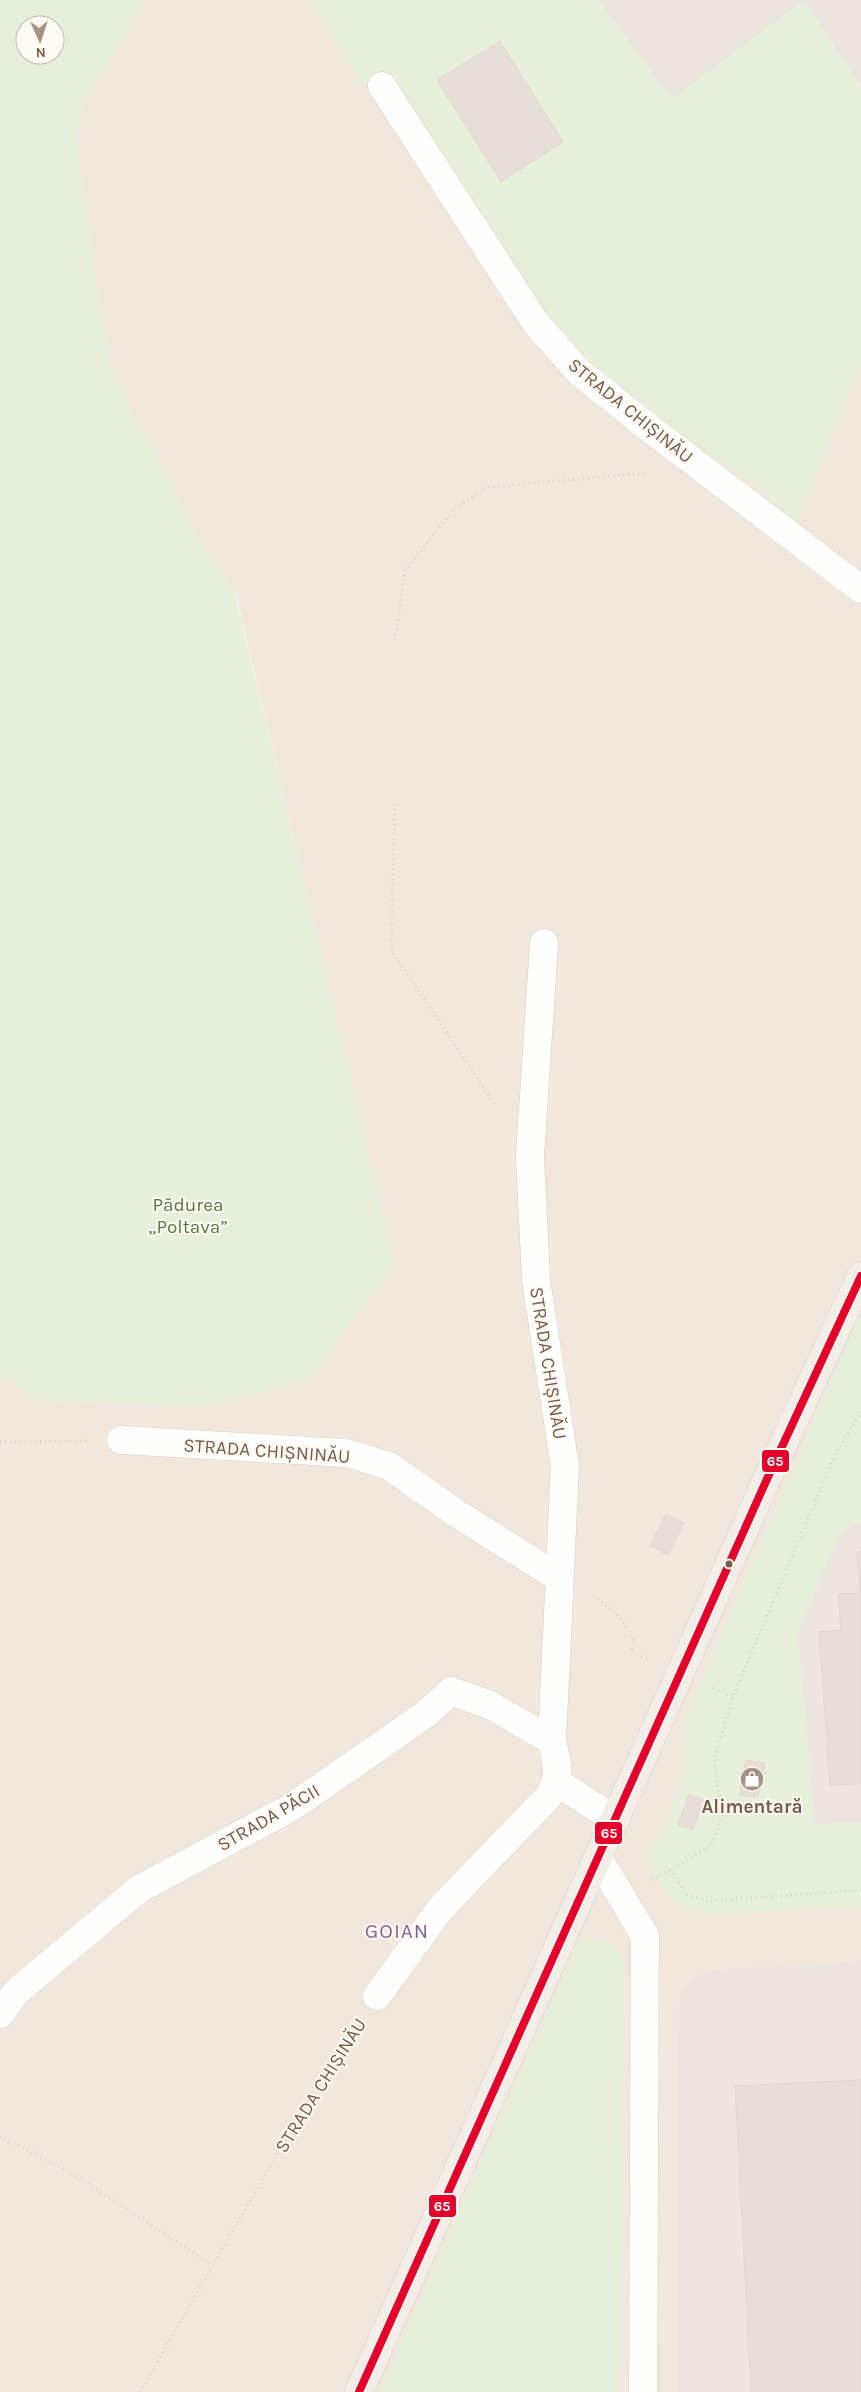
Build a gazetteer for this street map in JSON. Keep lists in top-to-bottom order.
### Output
{
  "streets": {
    "street": ["STRADA CHIȘINĂU", "STRADA CHIȘNINĂU", "STRADA PĂCII"]
  },
  "crossings": [
    ["STRADA CHIȘINĂU", "STRADA CHIȘNINĂU"],
    ["STRADA CHIȘINĂU", "STRADA PĂCII"]
  ],
  "districts": ["GOIAN"],
  "parks": ["Pădurea „Poltava”"],
  "places": {
    "shop": ["Alimentară"]
  },
  "lines": ["transit line 65"],
  "north": "bottom"
}
